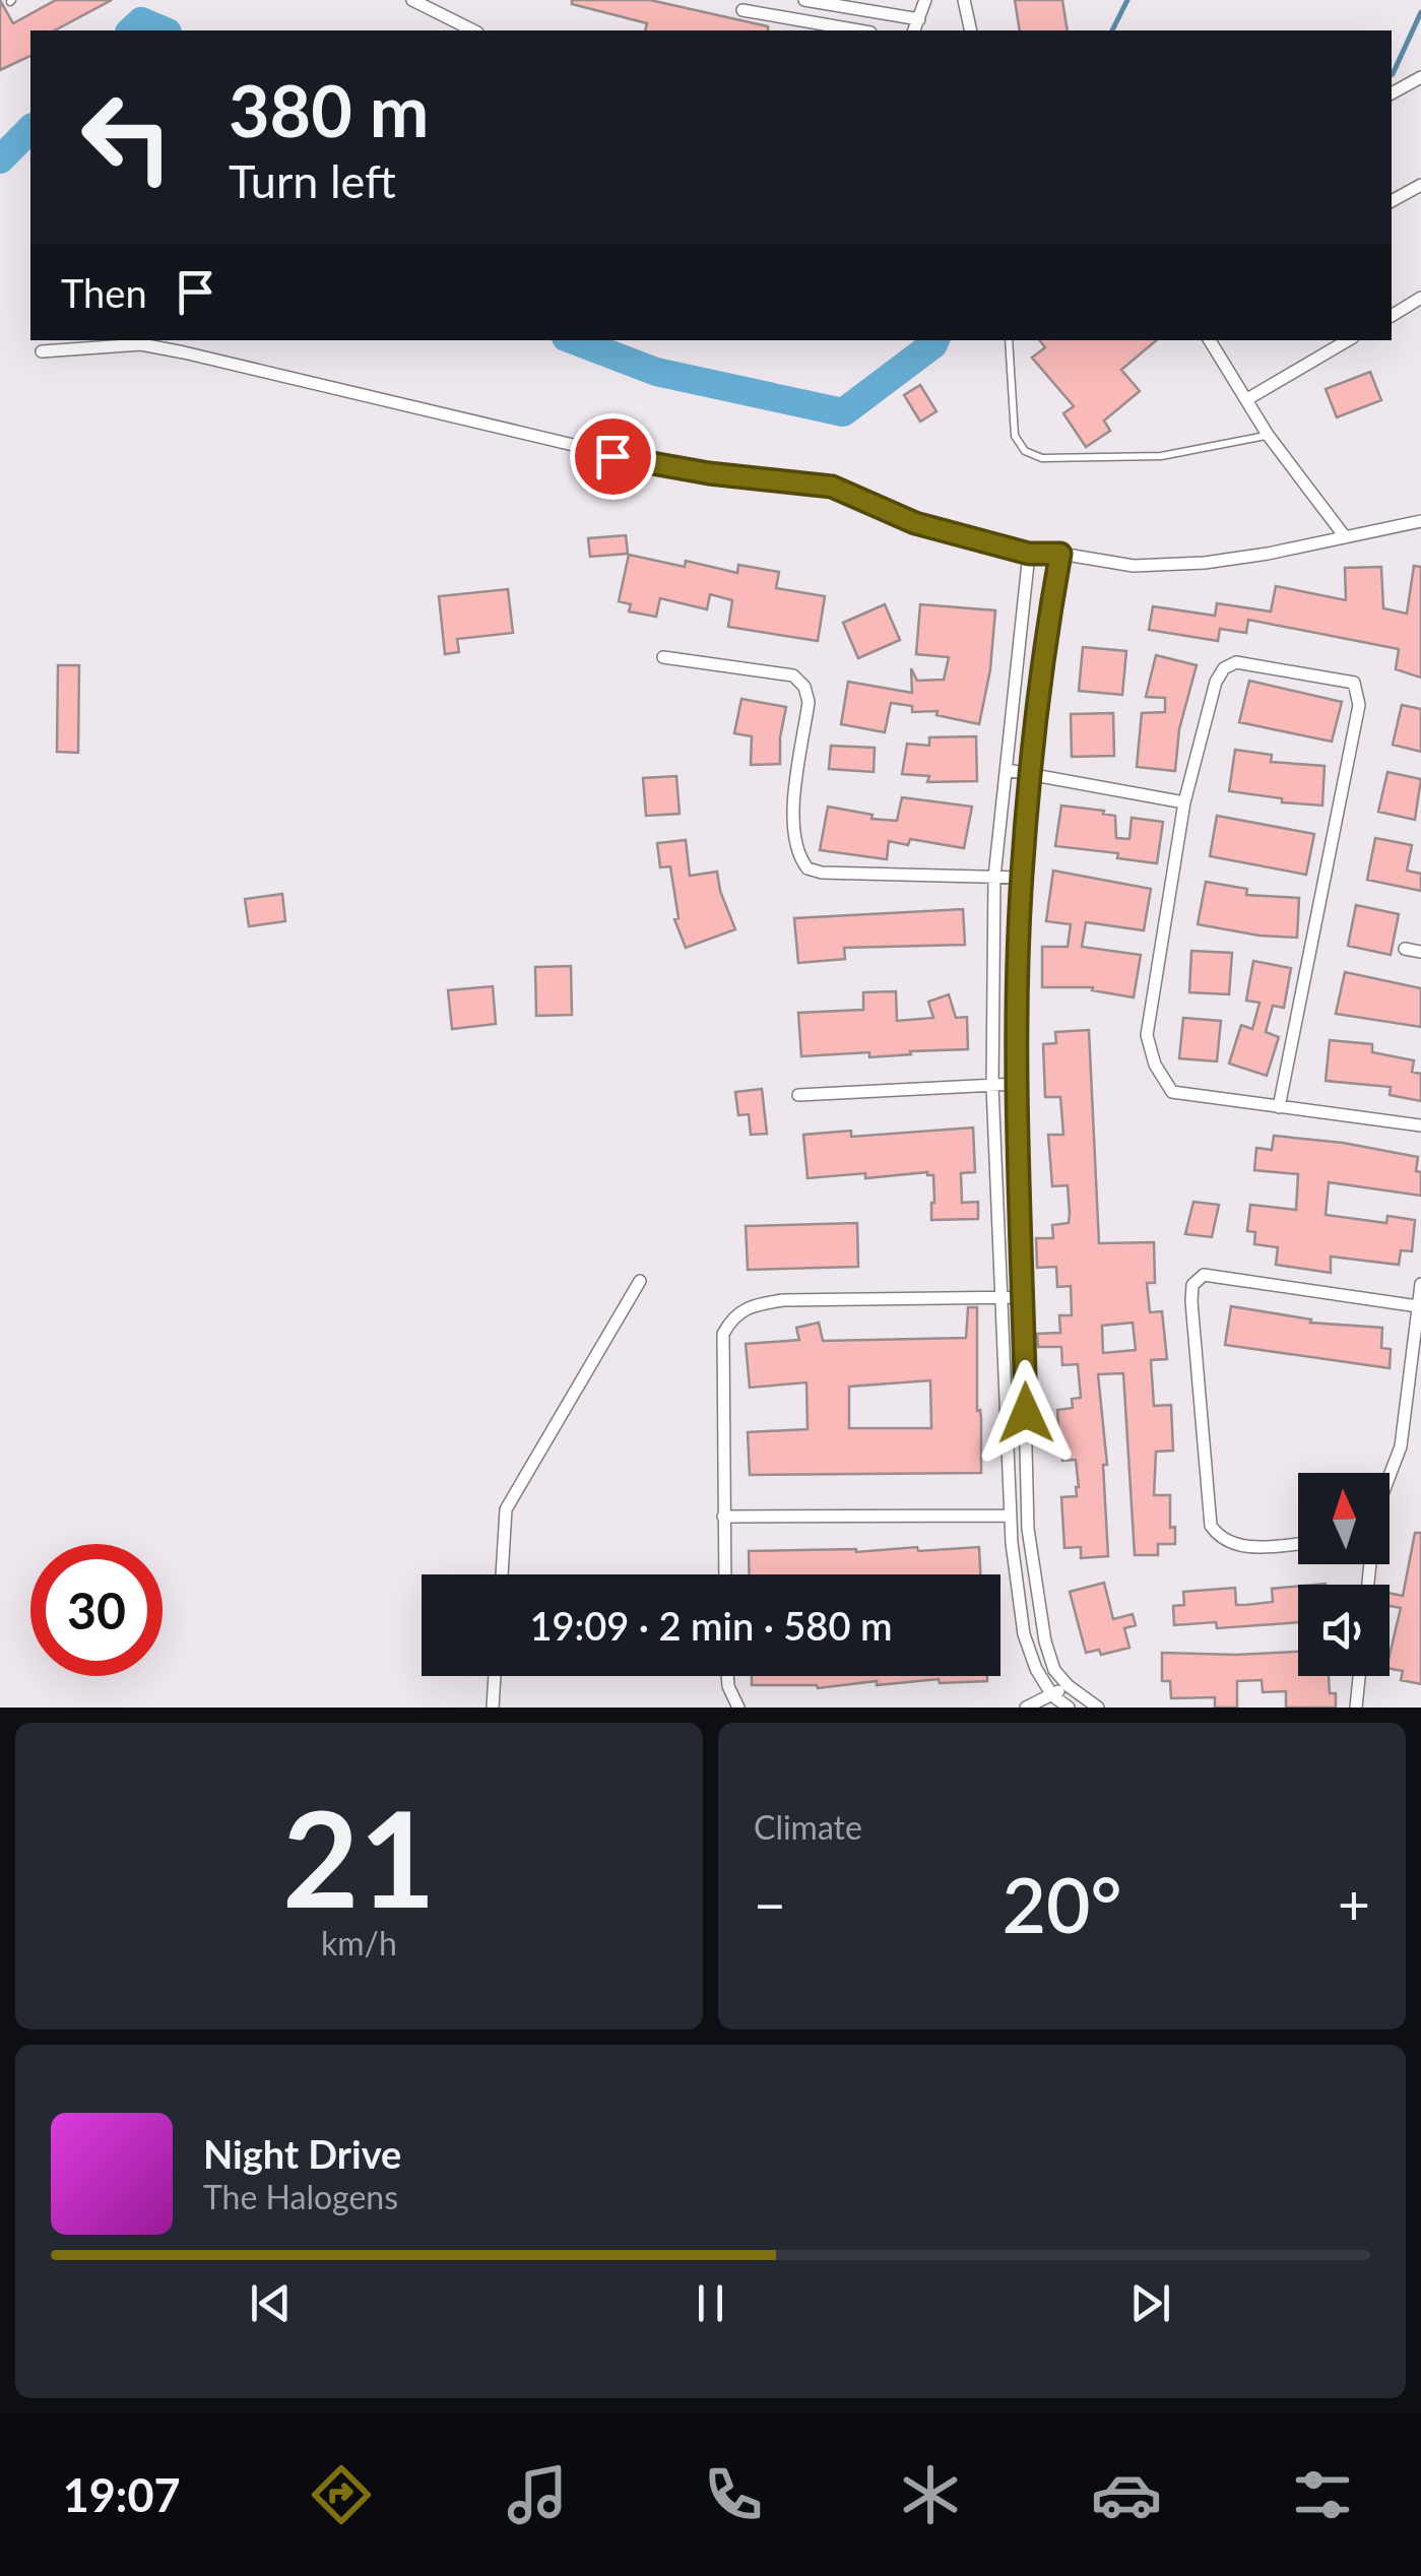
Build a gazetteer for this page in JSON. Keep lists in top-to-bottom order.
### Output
{
  "north": "top",
  "page": {
    "turn": ["380 m", "Turn left"],
    "then": "Then",
    "limit": "30",
    "trip": "19:09 · 2 min · 580 m",
    "tile": [
      ["21", "km/h"],
      "Climate"
    ],
    "heat": ["−", "20°", "+"],
    "song": ["Night Drive", "The Halogens"],
    "tabs": "19:07"
  }
}
